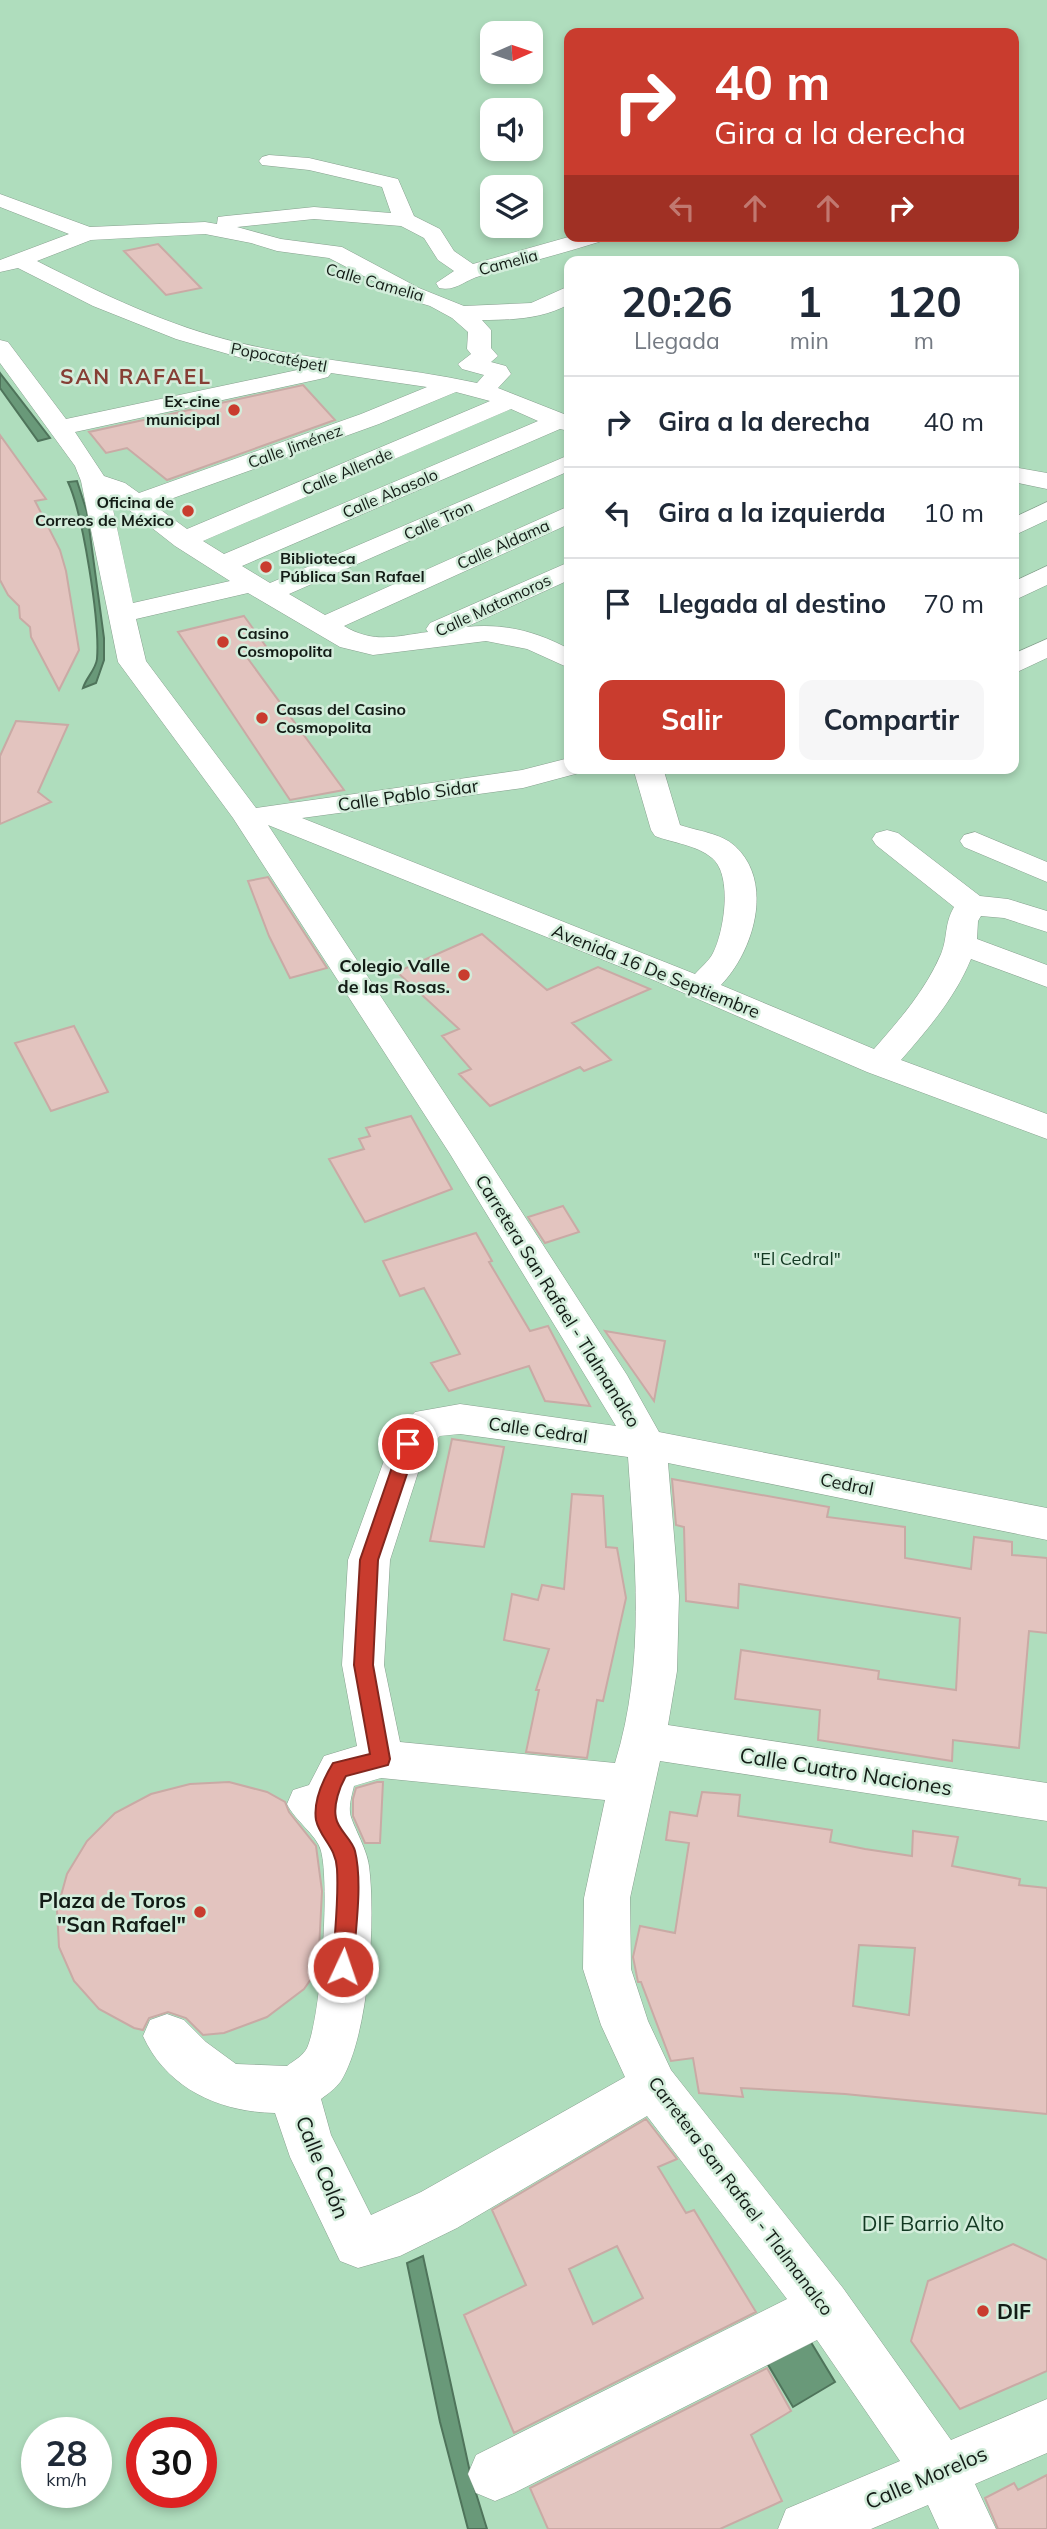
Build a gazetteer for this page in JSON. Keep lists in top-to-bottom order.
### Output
{
  "streets": {
    "street": [
      "Camelia",
      "Calle Camelia",
      "Popocatépetl",
      "Calle Jiménez",
      "Calle Allende",
      "Calle Abasolo",
      "Calle Tron",
      "Calle Aldama",
      "Calle Matamoros",
      "Calle Pablo Sidar",
      "Avenida 16 De Septiembre",
      "Carretera San Rafael - Tlalmanalco",
      "Calle Cedral",
      "Cedral",
      "Calle Cuatro Naciones",
      "Calle Colón",
      "Calle Morelos"
    ]
  },
  "crossings": [
    ["Camelia", "Calle Camelia"],
    ["Calle Camelia", "Popocatépetl"],
    ["Popocatépetl", "Calle Jiménez"],
    ["Popocatépetl", "Calle Allende"],
    ["Popocatépetl", "Calle Abasolo"],
    ["Calle Tron", "Carretera San Rafael - Tlalmanalco"],
    ["Calle Pablo Sidar", "Avenida 16 De Septiembre"],
    ["Calle Pablo Sidar", "Carretera San Rafael - Tlalmanalco"],
    ["Avenida 16 De Septiembre", "Carretera San Rafael - Tlalmanalco"],
    ["Carretera San Rafael - Tlalmanalco", "Calle Cedral"],
    ["Carretera San Rafael - Tlalmanalco", "Cedral"],
    ["Carretera San Rafael - Tlalmanalco", "Calle Cuatro Naciones"],
    ["Carretera San Rafael - Tlalmanalco", "Calle Colón"],
    ["Carretera San Rafael - Tlalmanalco", "Calle Morelos"],
    ["Calle Cedral", "Cedral"],
    ["Calle Cedral", "Calle Cuatro Naciones"],
    ["Calle Cuatro Naciones", "Calle Colón"]
  ],
  "districts": ["SAN RAFAEL"],
  "parks": ["\"El Cedral\"", "DIF Barrio Alto"],
  "places": [
    "Ex-cine municipal",
    "Oficina de Correos de México",
    "Biblioteca Pública San Rafael",
    "Casino Cosmopolita",
    "Casas del Casino Cosmopolita",
    "Colegio Valle de las Rosas.",
    "Plaza de Toros \"San Rafael\"",
    "DIF"
  ],
  "north": "right",
  "page": {
    "turn": ["40 m", "Gira a la derecha"],
    "eta": [
      "20:26",
      "Llegada",
      "1",
      "min",
      "120",
      "m"
    ],
    "list": [
      {
        "name": "Gira a la derecha",
        "value": "40 m"
      },
      {
        "name": "Gira a la izquierda",
        "value": "10 m"
      },
      {
        "name": "Llegada al destino",
        "value": "70 m"
      }
    ],
    "buttons": ["Salir", "Compartir"],
    "speed": "28 km/h",
    "limit": "30"
  }
}
